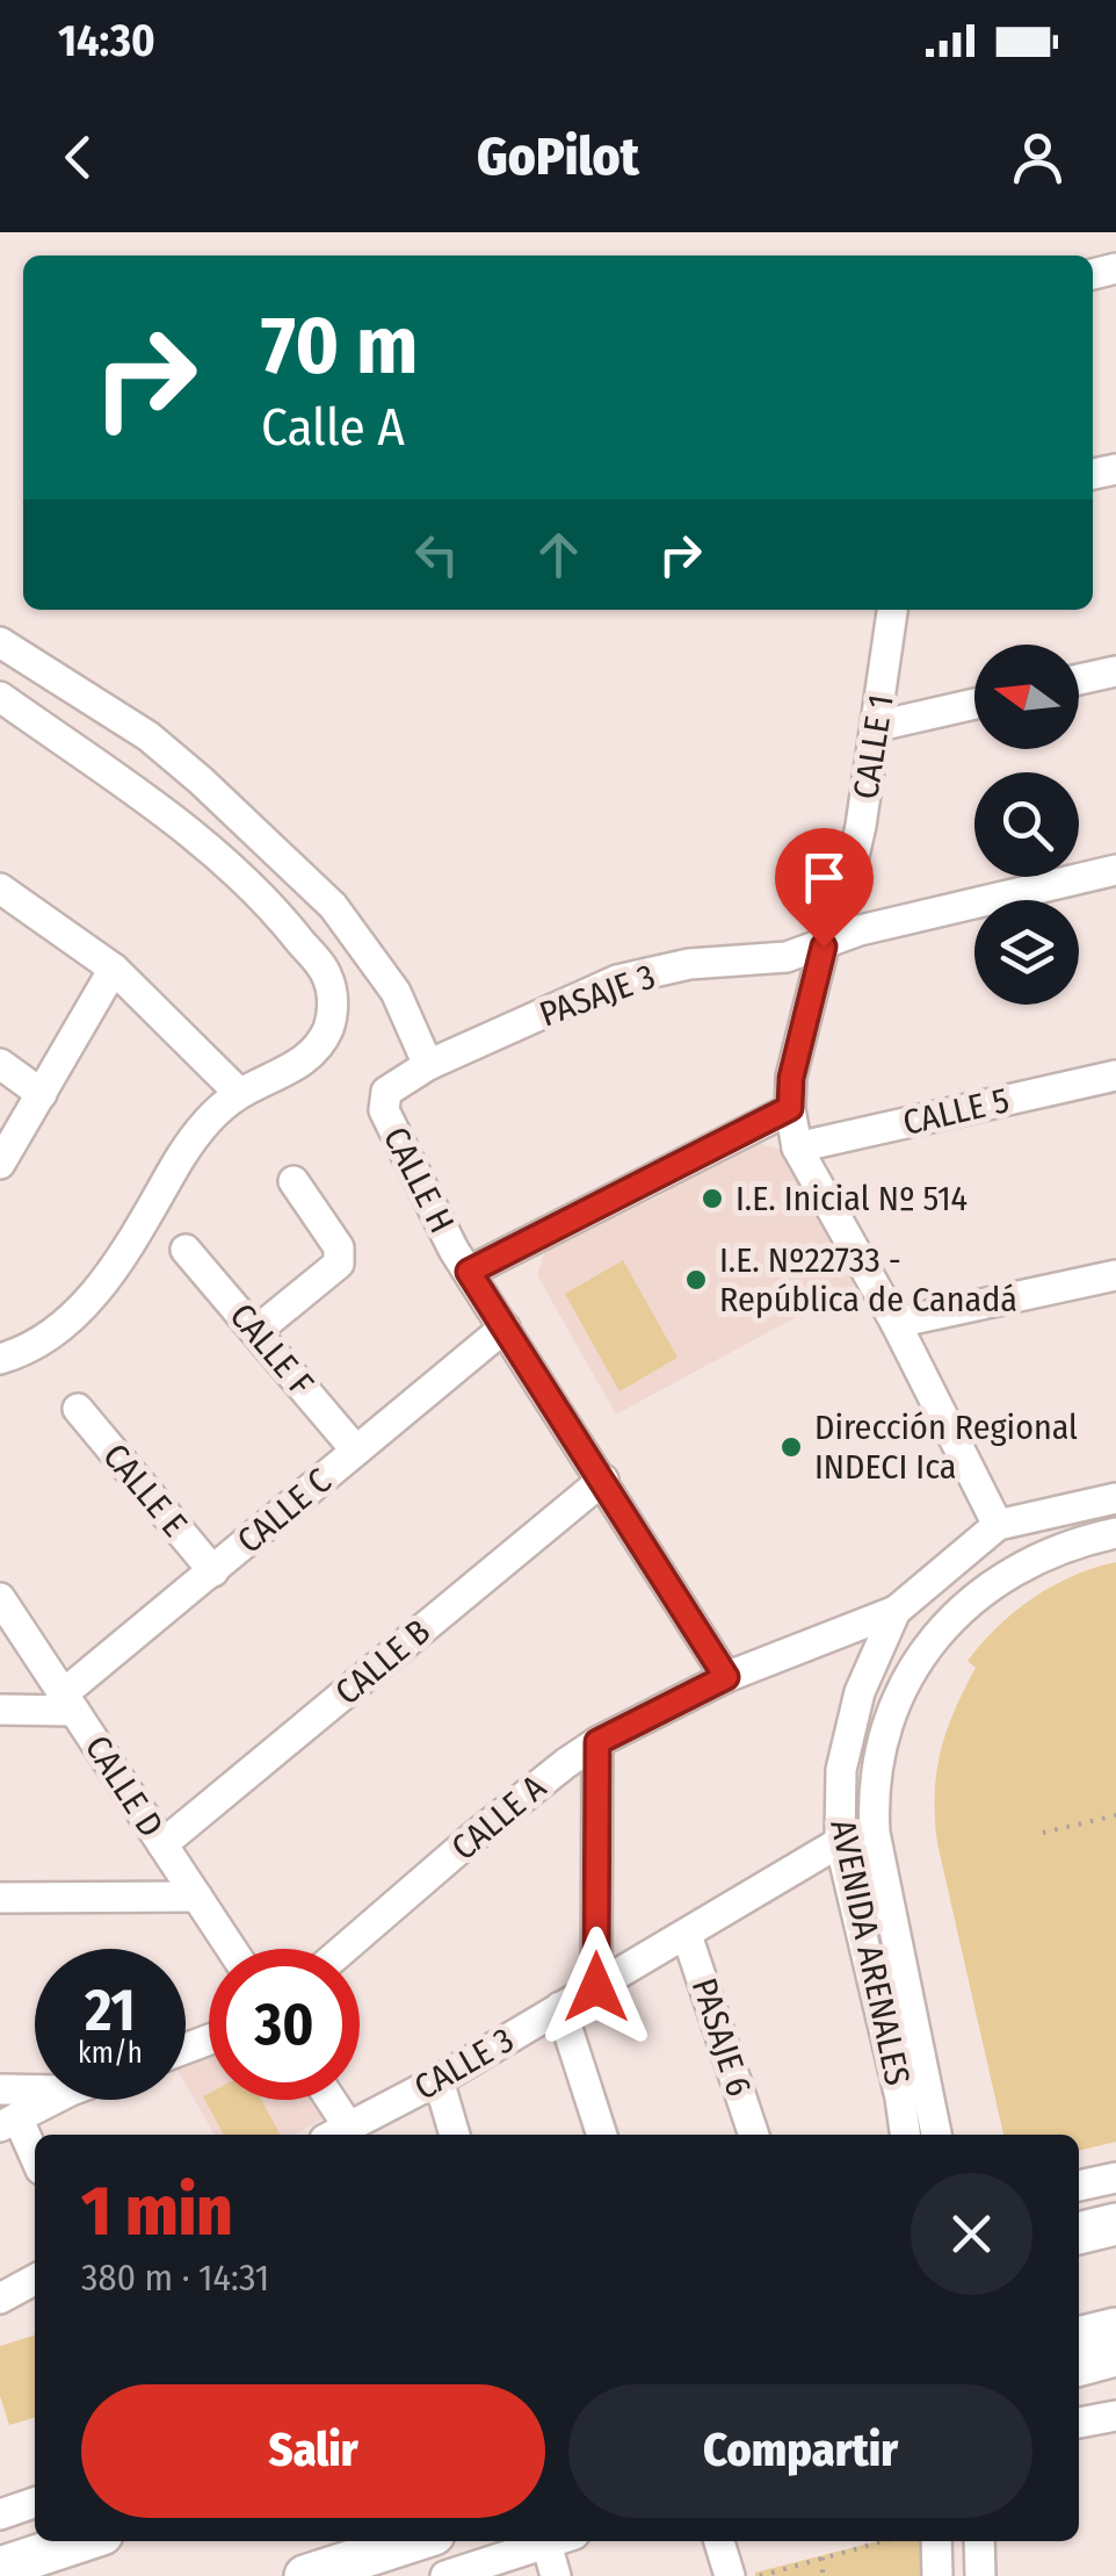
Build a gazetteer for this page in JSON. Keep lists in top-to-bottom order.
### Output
{
  "streets": {
    "street": [
      "CALLE 1",
      "PASAJE 3",
      "CALLE 5",
      "CALLE H",
      "CALLE F",
      "CALLE E",
      "CALLE C",
      "CALLE B",
      "CALLE D",
      "CALLE A",
      "AVENIDA ARENALES",
      "PASAJE 6",
      "CALLE 3"
    ]
  },
  "crossings": [
    ["CALLE 1", "PASAJE 3"],
    ["CALLE 1", "CALLE 5"],
    ["CALLE 1", "AVENIDA ARENALES"],
    ["PASAJE 3", "CALLE H"],
    ["CALLE H", "CALLE C"],
    ["CALLE H", "CALLE B"],
    ["CALLE H", "CALLE A"],
    ["CALLE F", "CALLE C"],
    ["CALLE E", "CALLE C"],
    ["CALLE C", "CALLE D"],
    ["CALLE B", "CALLE D"],
    ["CALLE A", "AVENIDA ARENALES"],
    ["AVENIDA ARENALES", "CALLE 3"],
    ["PASAJE 6", "CALLE 3"]
  ],
  "places": ["I.E. Inicial Nº 514", "I.E. Nº22733 - República de Canadá", "Dirección Regional INDECI Ica"],
  "north": "left",
  "page": {
    "status": "14:30",
    "header": "GoPilot",
    "turn": ["70 m", "Calle A"],
    "speed": "21 km/h",
    "limit": "30",
    "heading": ["1 min", "380 m · 14:31"],
    "buttons": ["Salir", "Compartir"]
  }
}
